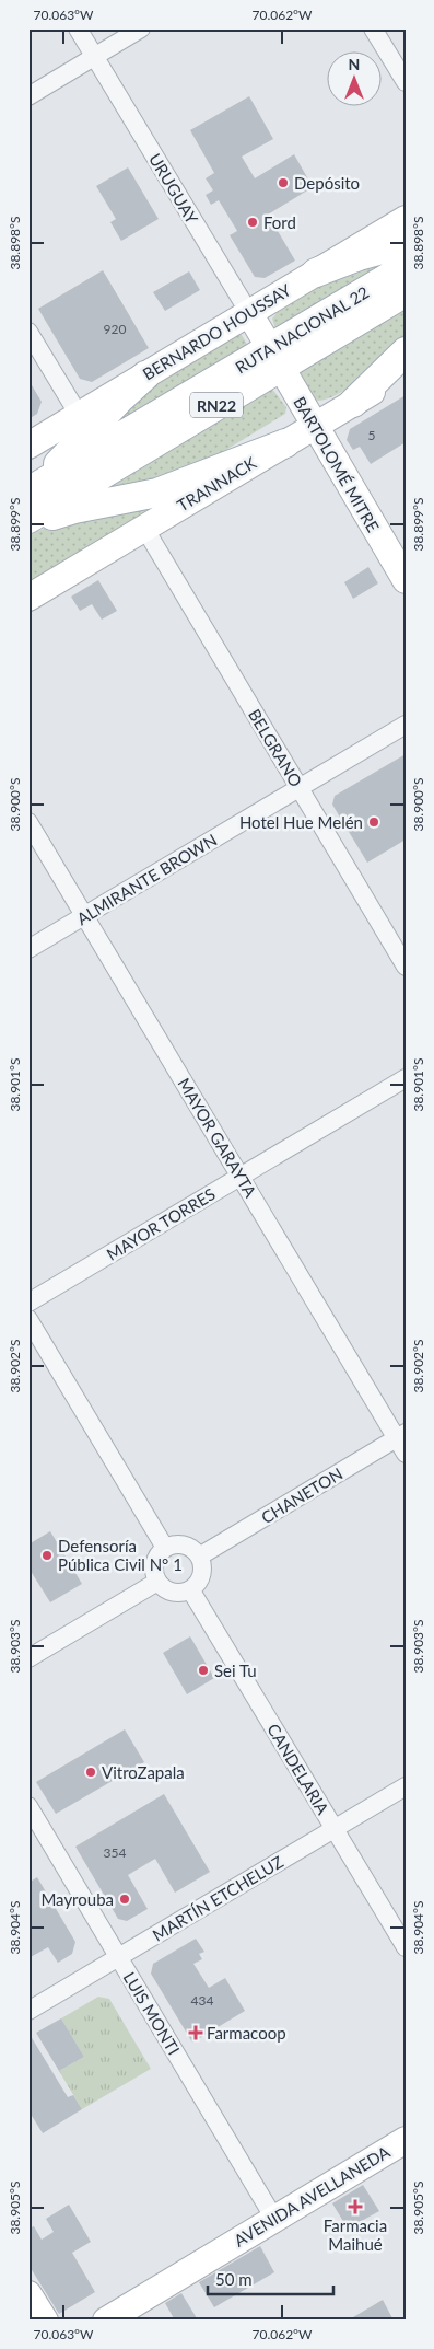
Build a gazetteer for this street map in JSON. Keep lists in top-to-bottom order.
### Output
{
  "streets": {
    "main road": ["RUTA NACIONAL 22", "RN22"],
    "street": [
      "URUGUAY",
      "BERNARDO HOUSSAY",
      "BARTOLOMÉ MITRE",
      "TRANNACK",
      "BELGRANO",
      "ALMIRANTE BROWN",
      "MAYOR GARAYTA",
      "MAYOR TORRES",
      "CHANETON",
      "CANDELARIA",
      "MARTÍN ETCHELUZ",
      "LUIS MONTI",
      "AVENIDA AVELLANEDA"
    ]
  },
  "crossings": [
    ["URUGUAY", "RUTA NACIONAL 22"],
    ["URUGUAY", "BERNARDO HOUSSAY"],
    ["URUGUAY", "BARTOLOMÉ MITRE"],
    ["RUTA NACIONAL 22", "BARTOLOMÉ MITRE"],
    ["BARTOLOMÉ MITRE", "TRANNACK"],
    ["TRANNACK", "BELGRANO"],
    ["BELGRANO", "ALMIRANTE BROWN"],
    ["ALMIRANTE BROWN", "MAYOR GARAYTA"],
    ["MAYOR GARAYTA", "MAYOR TORRES"],
    ["MAYOR GARAYTA", "CHANETON"],
    ["CHANETON", "CANDELARIA"],
    ["CANDELARIA", "MARTÍN ETCHELUZ"],
    ["MARTÍN ETCHELUZ", "LUIS MONTI"],
    ["LUIS MONTI", "AVENIDA AVELLANEDA"]
  ],
  "places": {
    "other": [
      "Depósito",
      "Ford",
      "Hotel Hue Melén",
      "Defensoría Pública Civil N° 1",
      "Sei Tu",
      "VitroZapala",
      "Mayrouba"
    ],
    "health": ["Farmacoop", "Farmacia Maihué"]
  },
  "house_numbers": [
    "920",
    "5",
    "354",
    "434"
  ],
  "scale_bar": "50 m",
  "north": "top",
  "coordinates": [
    "70.063°W",
    "70.062°W",
    "38.898°S",
    "38.899°S",
    "38.900°S",
    "38.901°S",
    "38.902°S",
    "38.903°S",
    "38.904°S",
    "38.905°S"
  ]
}
